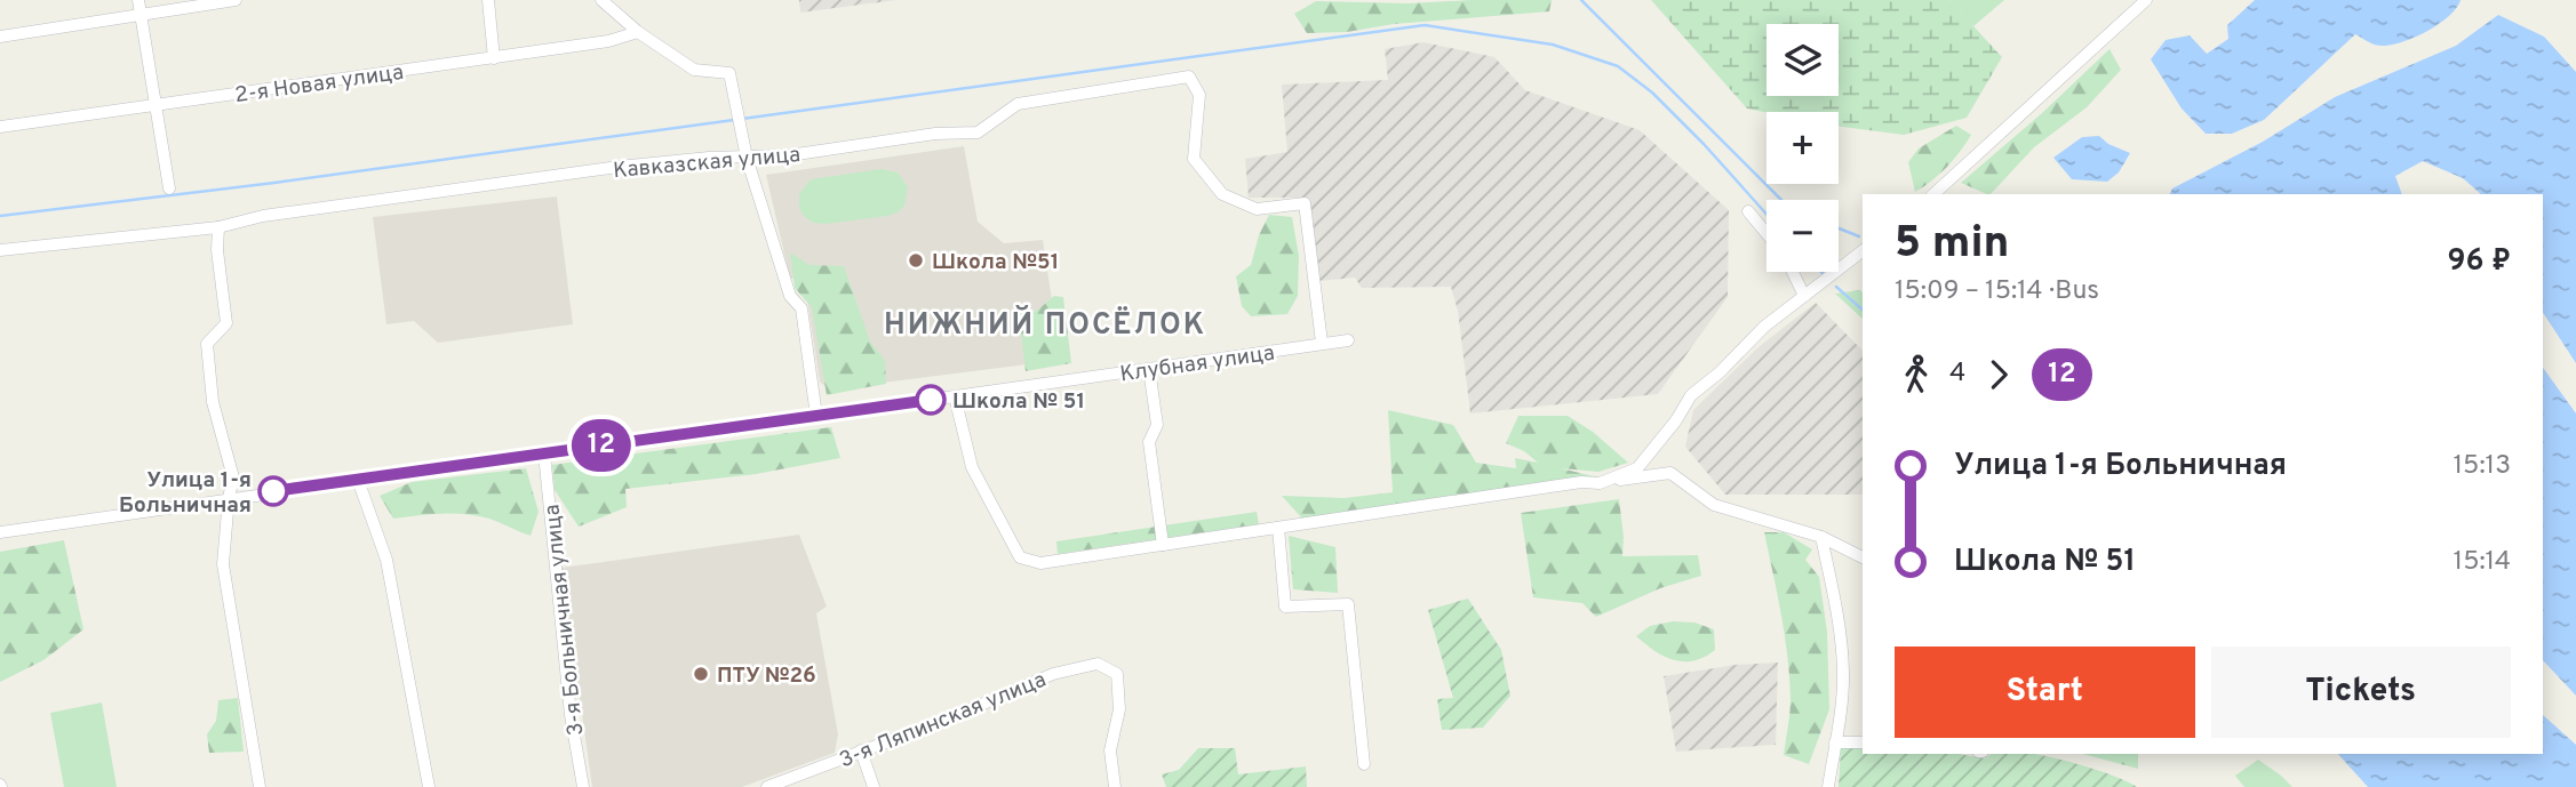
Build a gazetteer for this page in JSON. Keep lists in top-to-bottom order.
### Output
{
  "streets": {
    "street": [
      "2-я Новая улица",
      "Кавказская улица",
      "Клубная улица",
      "3-я Больничная улица",
      "3-я Ляпинская улица"
    ]
  },
  "crossings": [
    ["Кавказская улица", "Клубная улица"],
    ["Клубная улица", "3-я Больничная улица"]
  ],
  "districts": ["НИЖНИЙ ПОСЁЛОК"],
  "places": [
    "Школа №51",
    "Школа № 51",
    "Улица 1-я Больничная",
    "ПТУ №26"
  ],
  "lines": ["bus line 12"],
  "page": {
    "on_map": "12",
    "map_buttons": ["+", "−"],
    "heading": ["5 min", "15:09 – 15:14 · Bus", "96 ₽"],
    "legs": ["4", "12"],
    "list": [
      {
        "name": "Улица 1-я Больничная",
        "value": "15:13"
      },
      {
        "name": "Школа № 51",
        "value": "15:14"
      }
    ],
    "buttons": ["Start", "Tickets"]
  }
}
